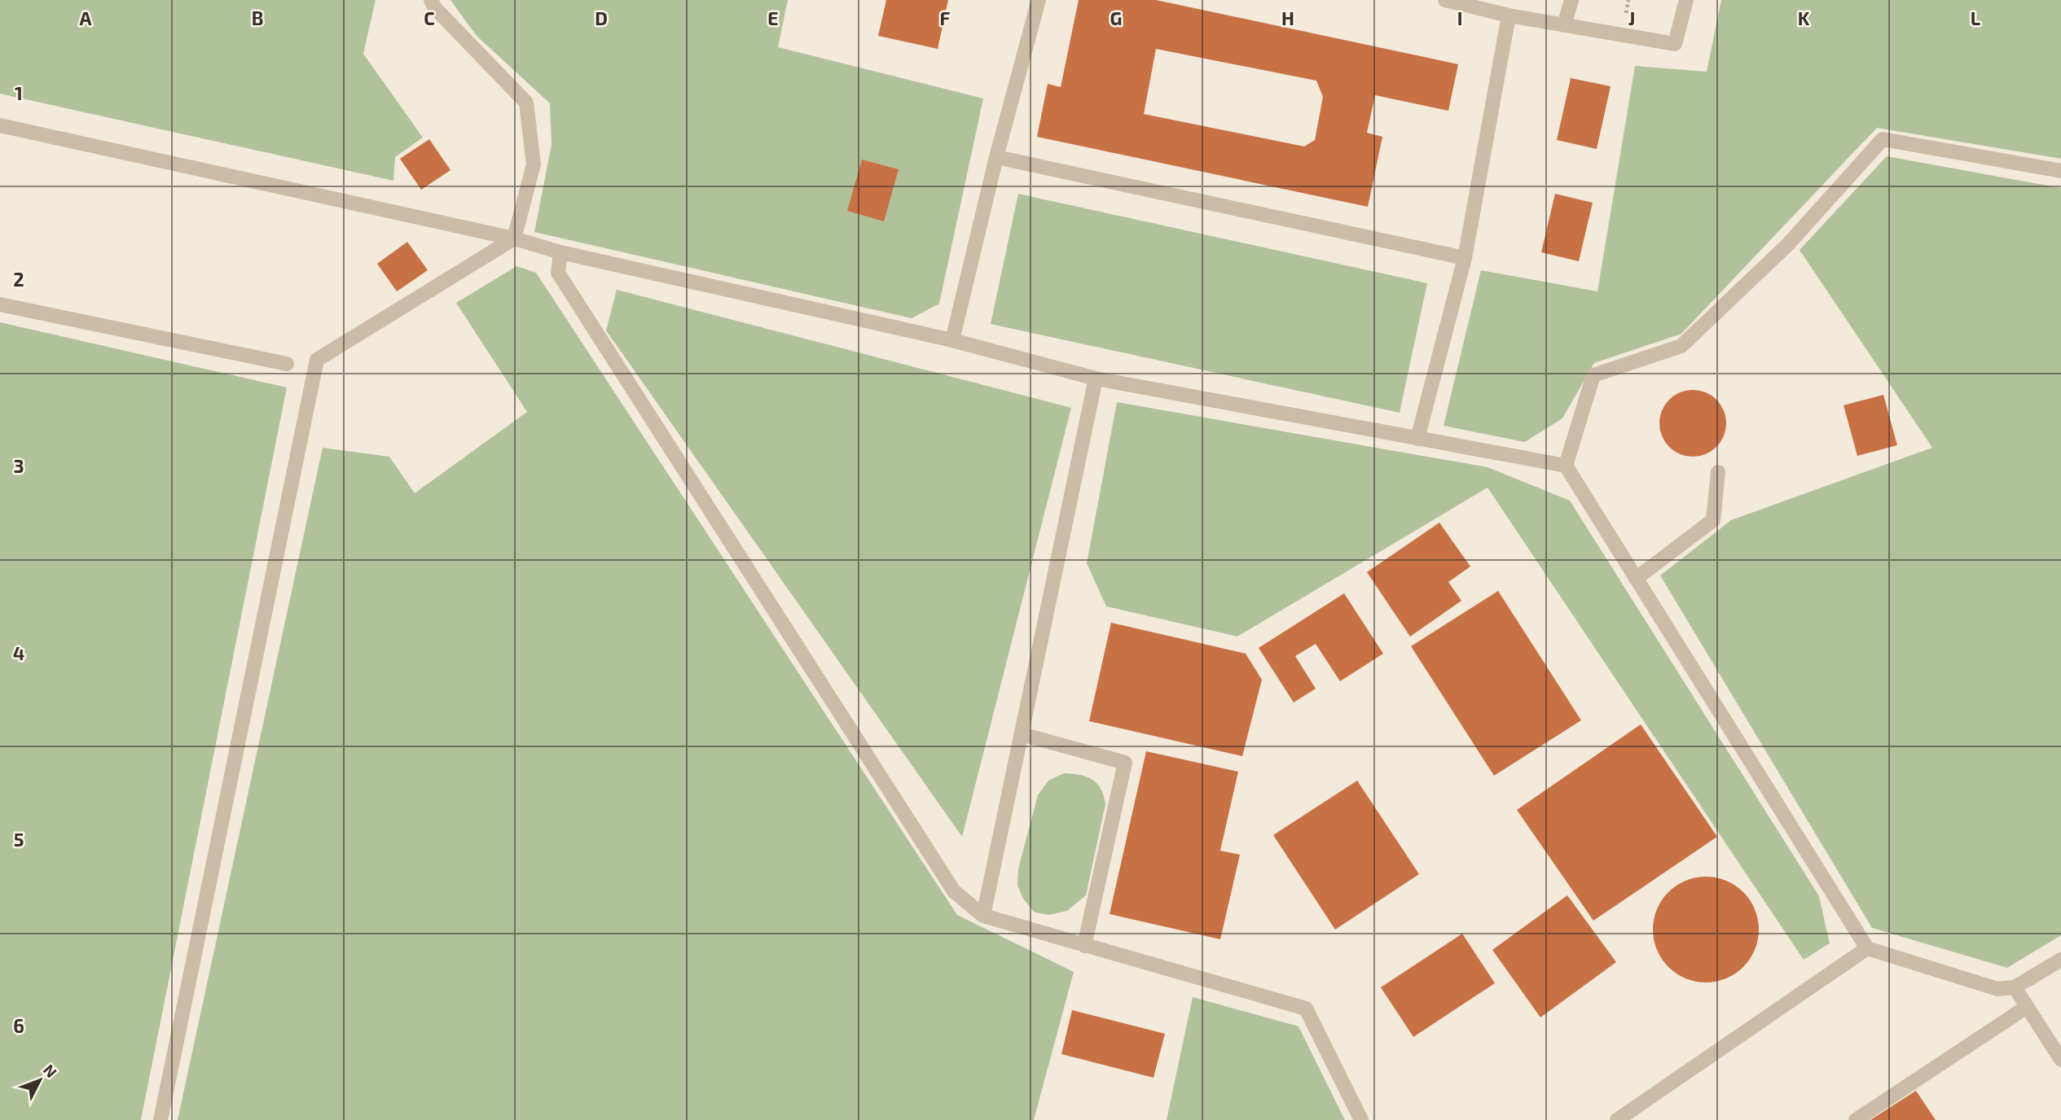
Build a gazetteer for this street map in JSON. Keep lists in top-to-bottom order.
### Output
{
  "north": "top right",
  "grid": {
    "columns": [
      "A",
      "B",
      "C",
      "D",
      "E",
      "F",
      "G",
      "H",
      "I",
      "J",
      "K",
      "L"
    ],
    "rows": [
      "1",
      "2",
      "3",
      "4",
      "5",
      "6"
    ]
  }
}
